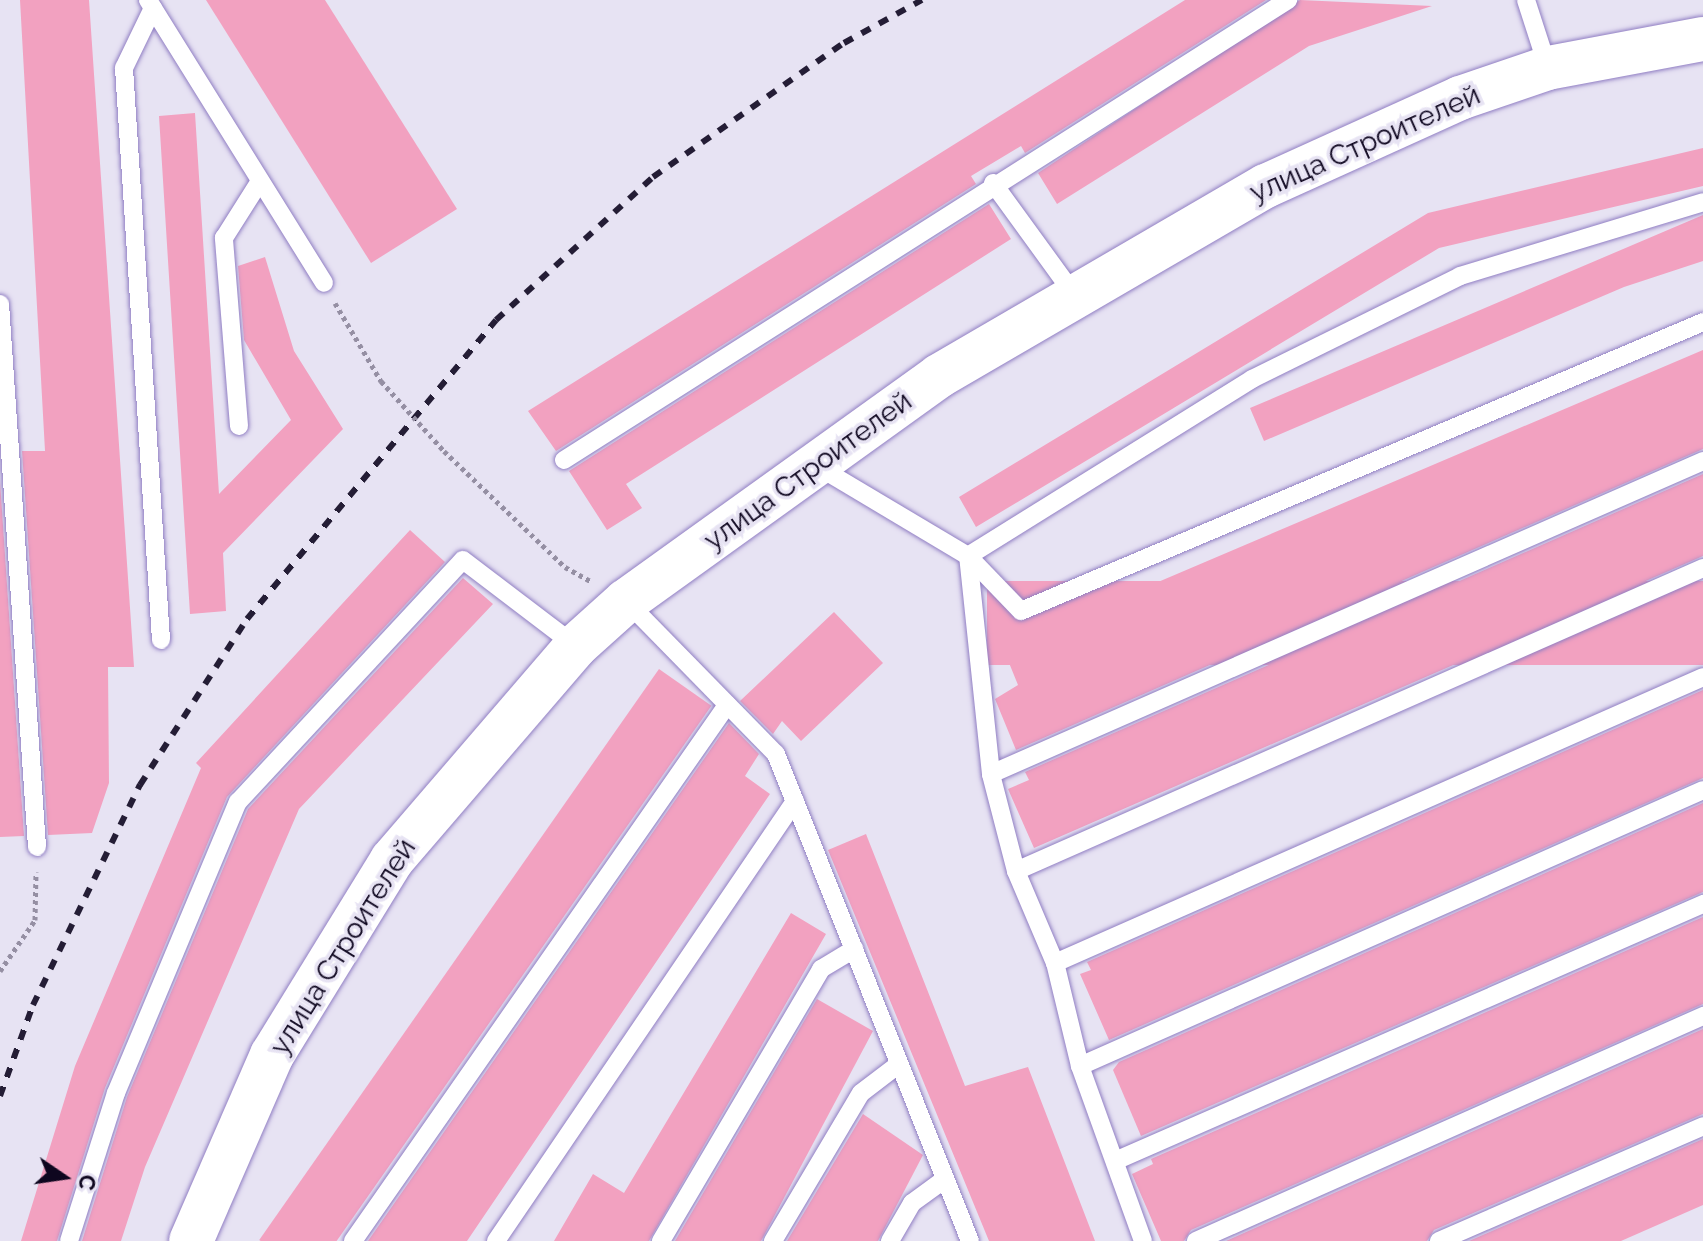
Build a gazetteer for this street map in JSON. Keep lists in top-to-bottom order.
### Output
{
  "streets": {
    "main road": ["улица Строителей"]
  },
  "north": "right"
}
